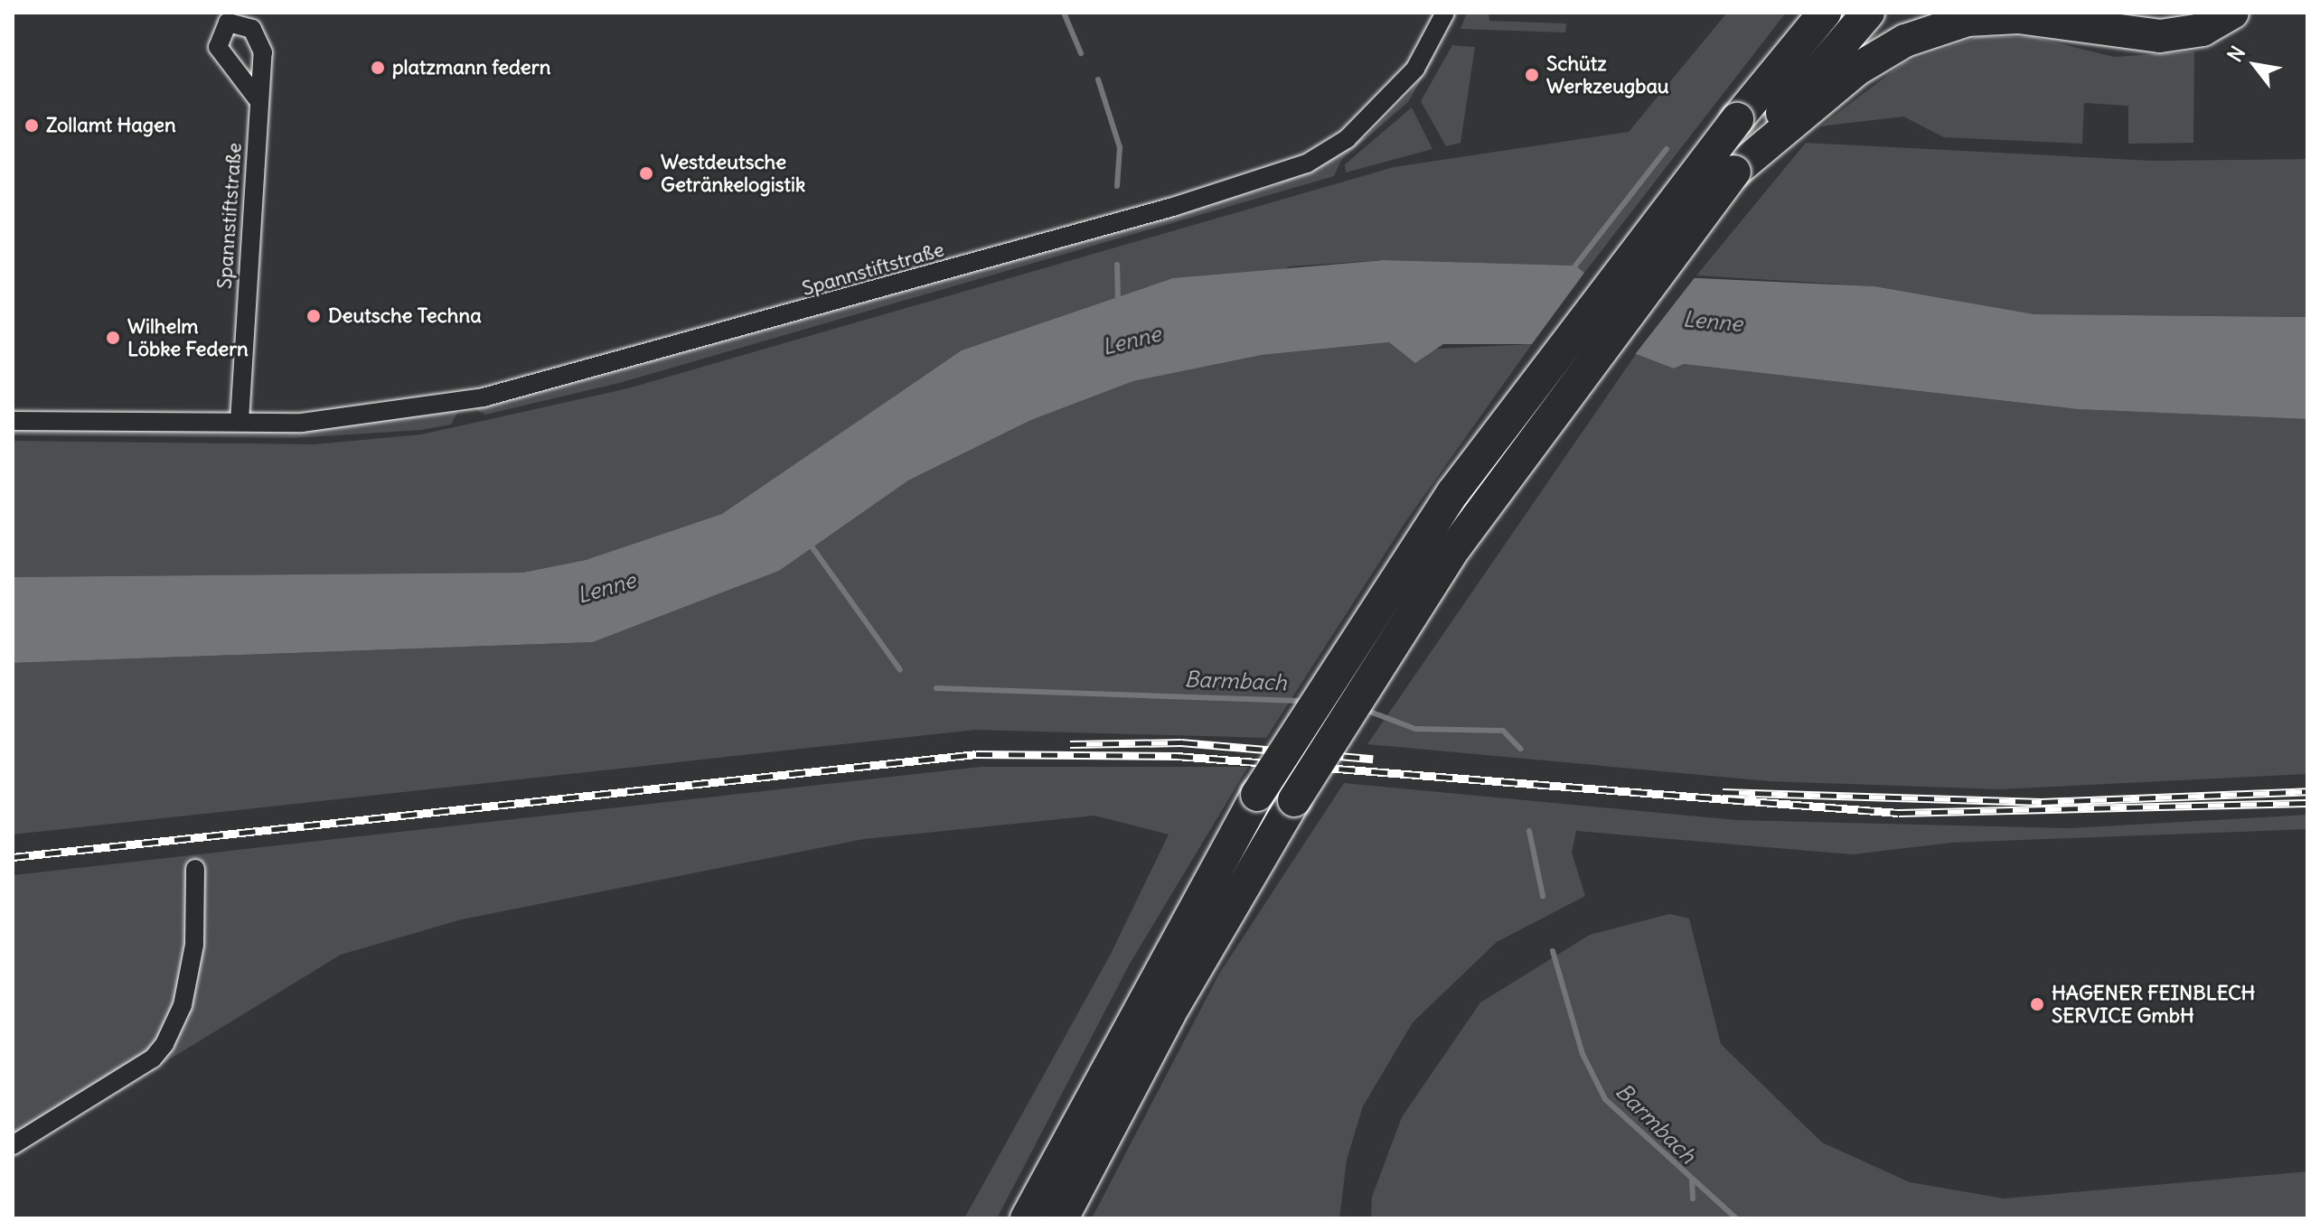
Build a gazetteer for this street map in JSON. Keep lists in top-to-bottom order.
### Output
{
  "streets": {
    "street": ["Spannstiftstraße"]
  },
  "water": ["Lenne", "Barmbach"],
  "places": [
    "platzmann federn",
    "Schütz Werkzeugbau",
    "Zollamt Hagen",
    "Westdeutsche Getränkelogistik",
    "Deutsche Techna",
    "Wilhelm Löbke Federn",
    "HAGENER FEINBLECH SERVICE GmbH"
  ],
  "north": "top left"
}
